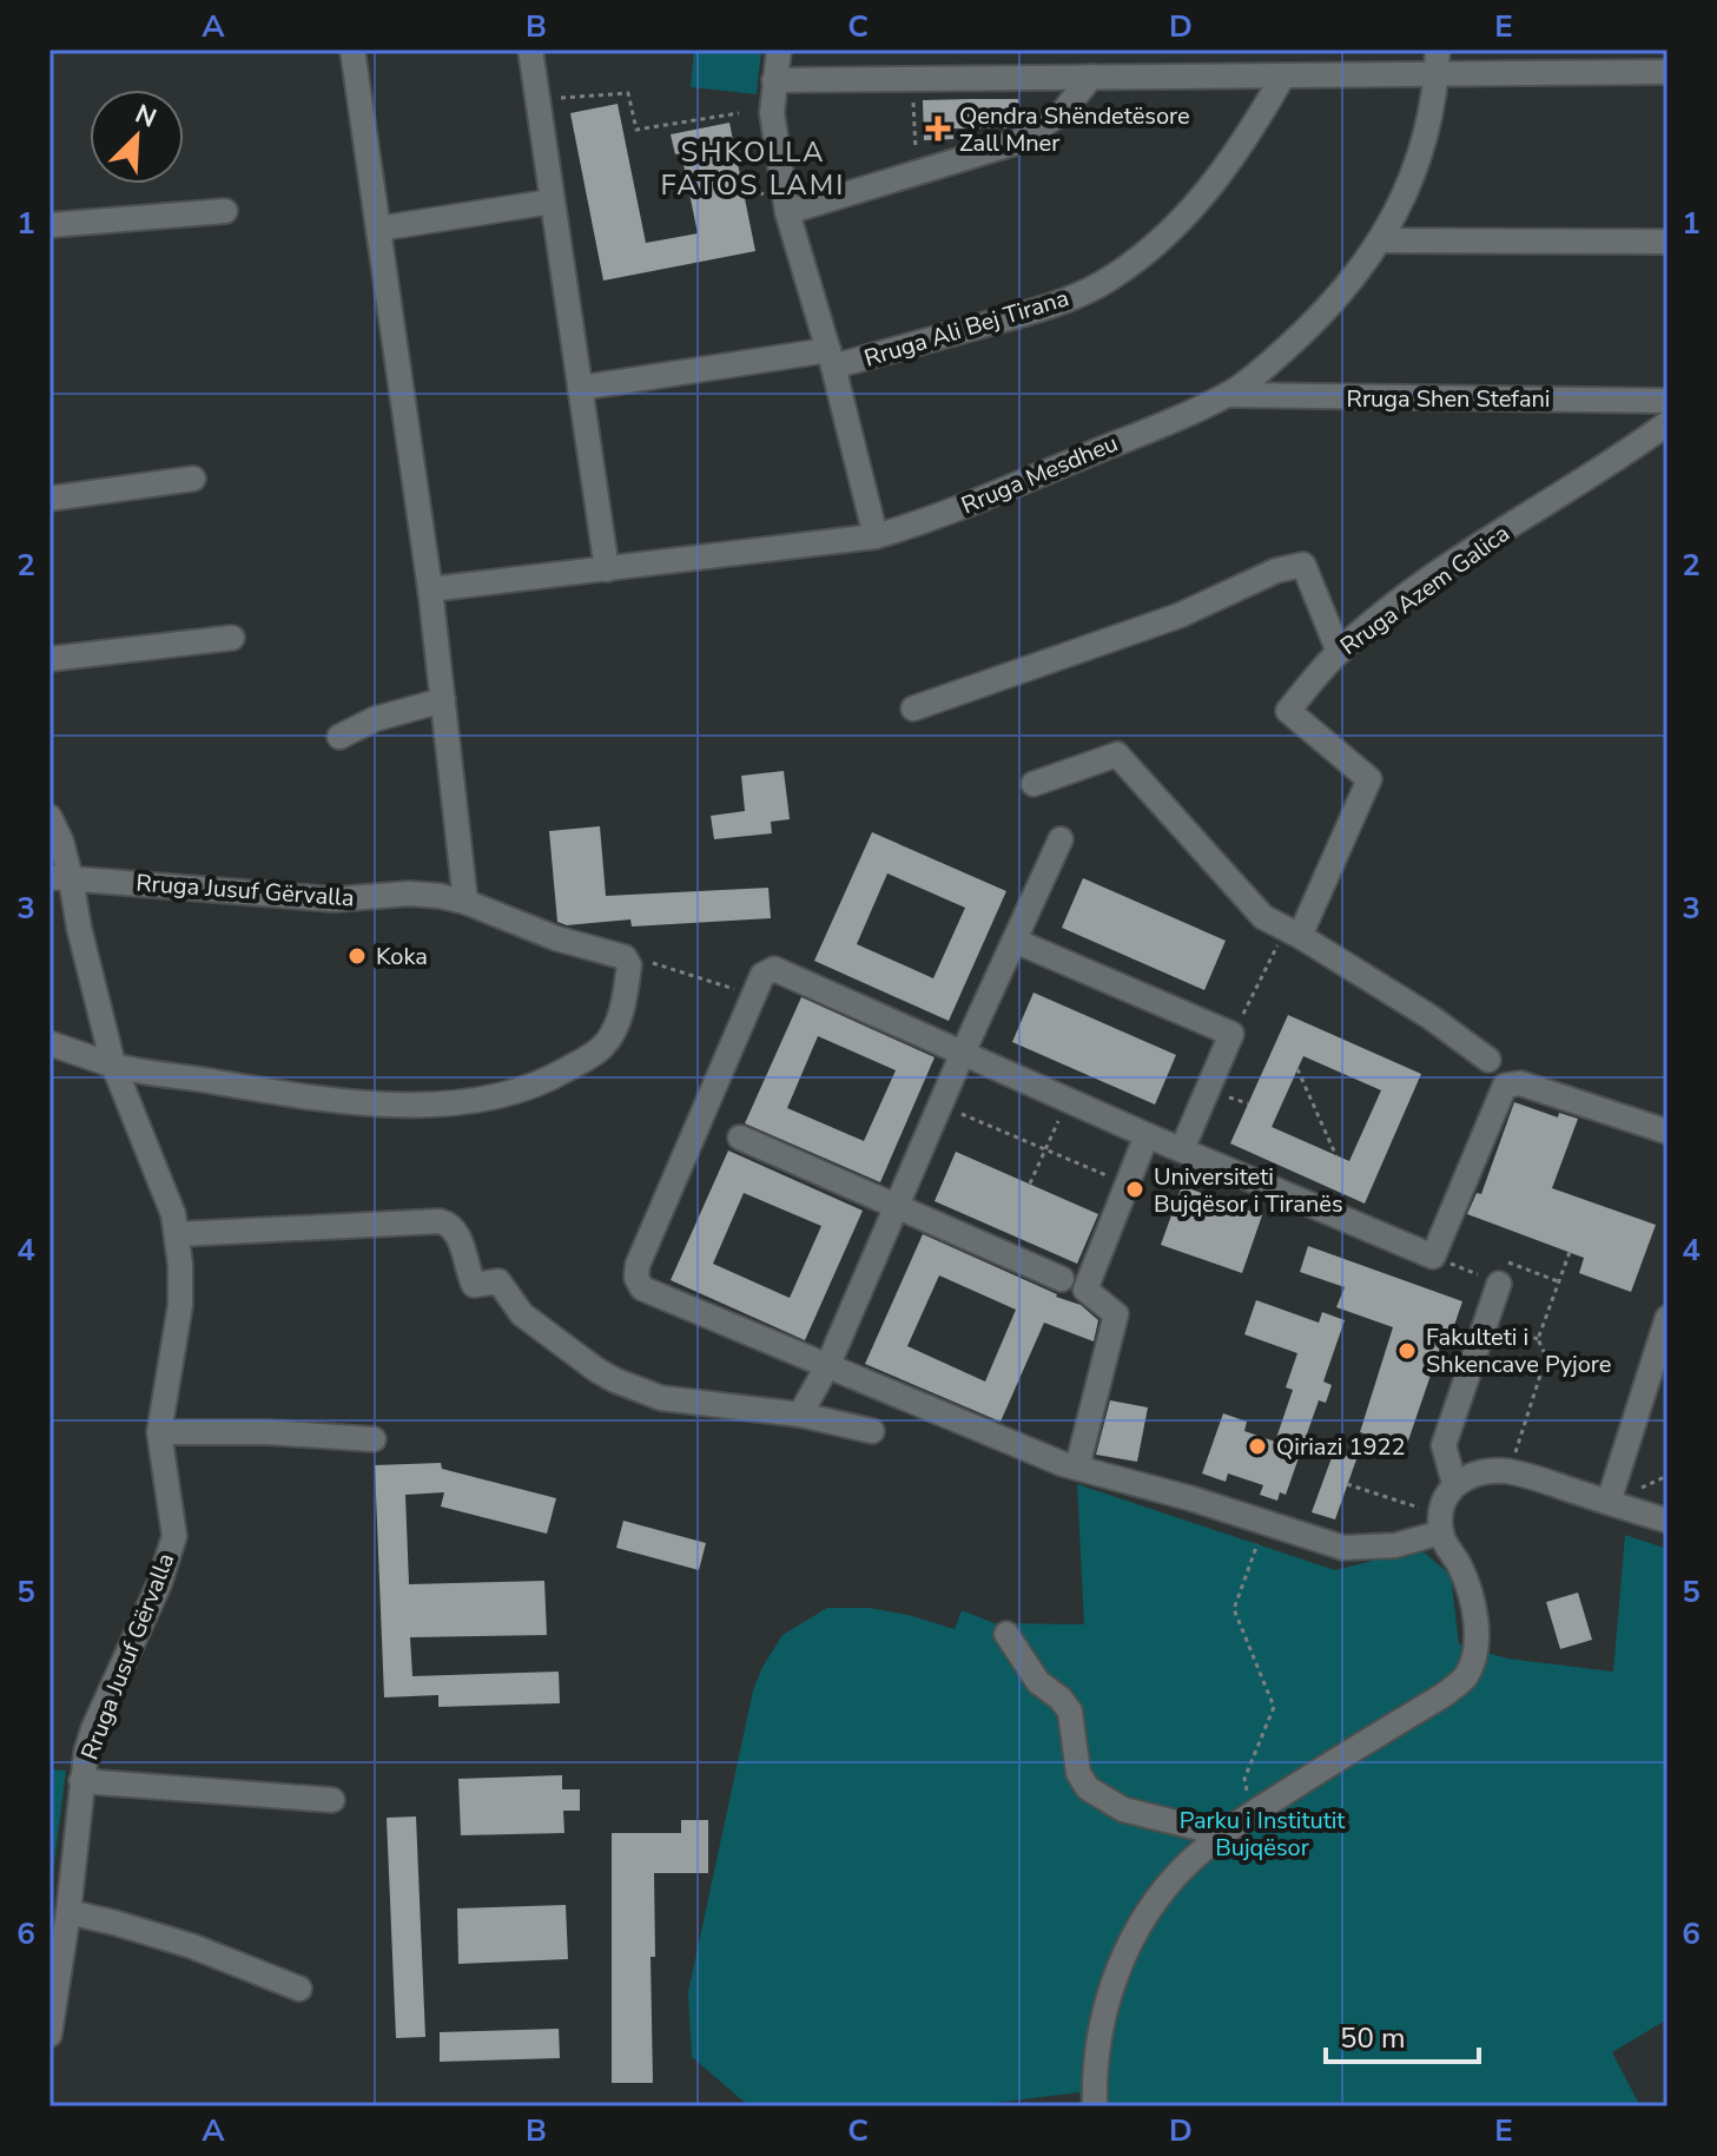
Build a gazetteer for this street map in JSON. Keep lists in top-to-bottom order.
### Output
{
  "streets": {
    "street": [
      "Rruga Ali Bej Tirana",
      "Rruga Shen Stefani",
      "Rruga Mesdheu",
      "Rruga Azem Galica",
      "Rruga Jusuf Gërvalla"
    ]
  },
  "crossings": [
    ["Rruga Shen Stefani", "Rruga Mesdheu"]
  ],
  "districts": ["SHKOLLA FATOS LAMI"],
  "parks": ["Parku i Institutit Bujqësor"],
  "places": {
    "health": ["Qendra Shëndetësore Zall Mner"],
    "other": [
      "Koka",
      "Universiteti Bujqësor i Tiranës",
      "Fakulteti i Shkencave Pyjore",
      "Qiriazi 1922"
    ]
  },
  "scale_bar": "50 m",
  "north": "top right",
  "grid": {
    "columns": [
      "A",
      "B",
      "C",
      "D",
      "E"
    ],
    "rows": [
      "1",
      "2",
      "3",
      "4",
      "5",
      "6"
    ]
  }
}
